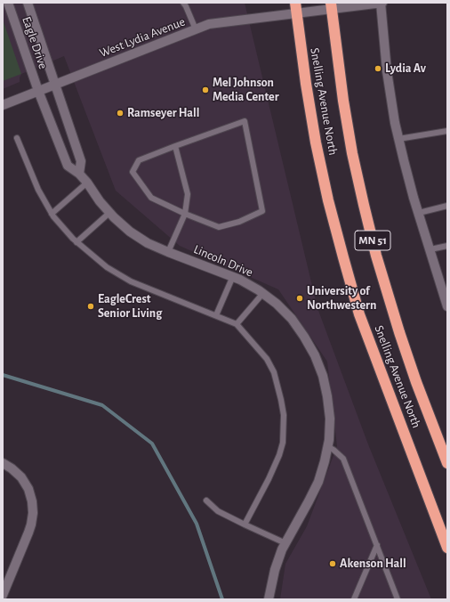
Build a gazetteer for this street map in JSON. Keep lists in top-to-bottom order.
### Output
{
  "streets": {
    "highway": ["Snelling Avenue North", "MN 51"],
    "street": ["West Lydia Avenue", "Eagle Drive", "Lincoln Drive"]
  },
  "crossings": [
    ["West Lydia Avenue", "Eagle Drive"],
    ["West Lydia Avenue", "Snelling Avenue North"],
    ["West Lydia Avenue", "Lincoln Drive"],
    ["Eagle Drive", "Lincoln Drive"]
  ],
  "places": [
    "Lydia Av",
    "Mel Johnson Media Center",
    "Ramseyer Hall",
    "University of Northwestern",
    "EagleCrest Senior Living",
    "Akenson Hall"
  ]
}
